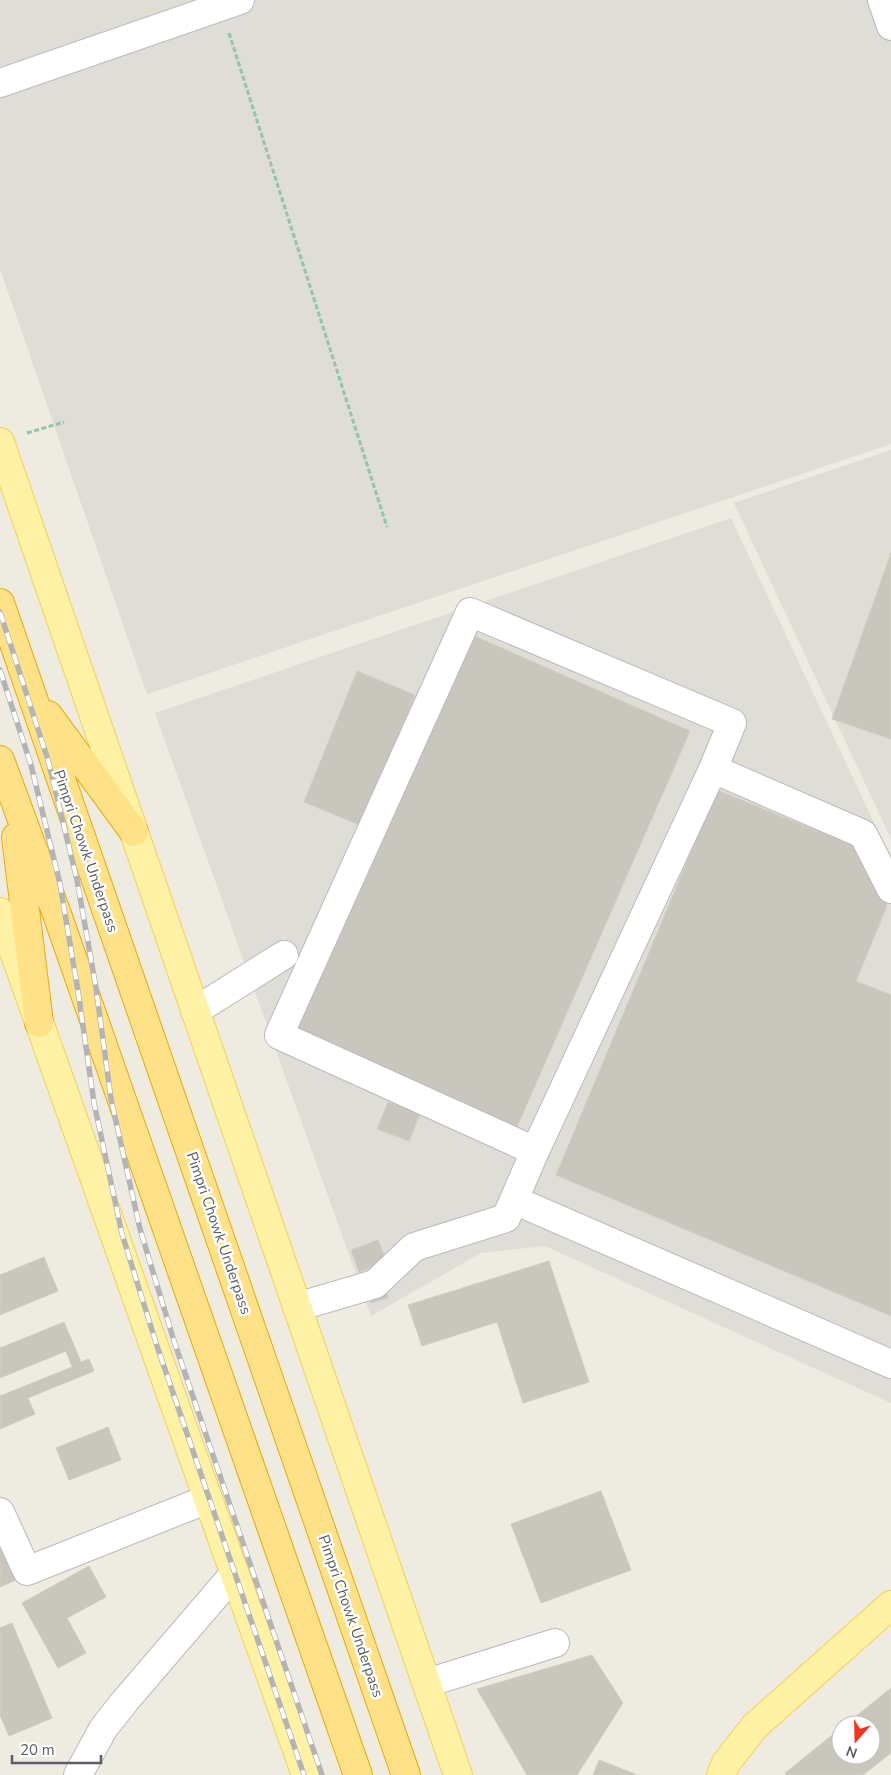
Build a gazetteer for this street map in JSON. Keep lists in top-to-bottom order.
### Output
{
  "streets": {
    "highway": ["Pimpri Chowk Underpass"]
  },
  "scale_bar": "20 m",
  "north": "bottom"
}
